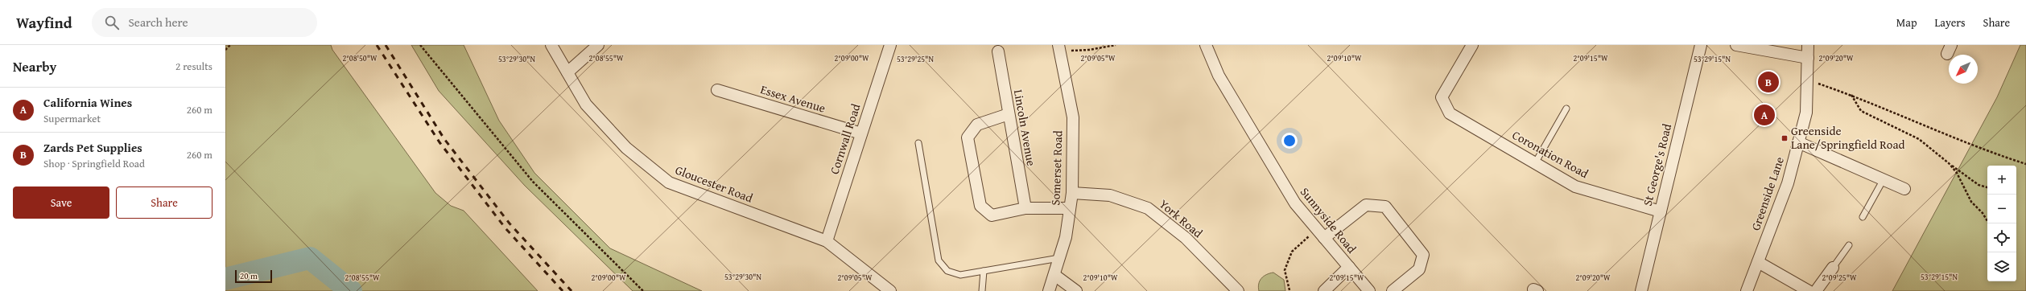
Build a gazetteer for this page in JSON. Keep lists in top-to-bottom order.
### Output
{
  "streets": {
    "street": [
      "Essex Avenue",
      "Lincoln Avenue",
      "Cornwall Road",
      "Coronation Road",
      "St George's Road",
      "Somerset Road",
      "Gloucester Road",
      "Greenside Lane",
      "York Road",
      "Sunnyside Road"
    ]
  },
  "crossings": [
    ["Essex Avenue", "Cornwall Road"],
    ["Cornwall Road", "Gloucester Road"],
    ["Coronation Road", "St George's Road"],
    ["Somerset Road", "York Road"]
  ],
  "places": {
    "transit": ["Greenside Lane/Springfield Road"]
  },
  "scale_bar": "20 m",
  "north": "bottom left",
  "page": {
    "header": "Wayfind",
    "search": "Search here",
    "nav": ["Map", "Layers", "Share"],
    "heading": ["Nearby", "2 results"],
    "pins": ["B", "A"],
    "list": [
      {
        "mark": "A",
        "name": "California Wines",
        "note": "Supermarket",
        "value": "260 m"
      },
      {
        "mark": "B",
        "name": "Zards Pet Supplies",
        "note": "Shop · Springfield Road",
        "value": "260 m"
      }
    ],
    "map_buttons": ["+", "−"],
    "buttons": ["Save", "Share"],
    "scale": "20 m"
  },
  "coordinates": [
    "2°08'50\"W",
    "2°08'55\"W",
    "2°09'00\"W",
    "2°09'05\"W",
    "2°09'10\"W",
    "2°09'15\"W",
    "2°09'20\"W",
    "53°29'30\"N",
    "53°29'25\"N",
    "53°29'15\"N",
    "2°09'25\"W"
  ]
}
